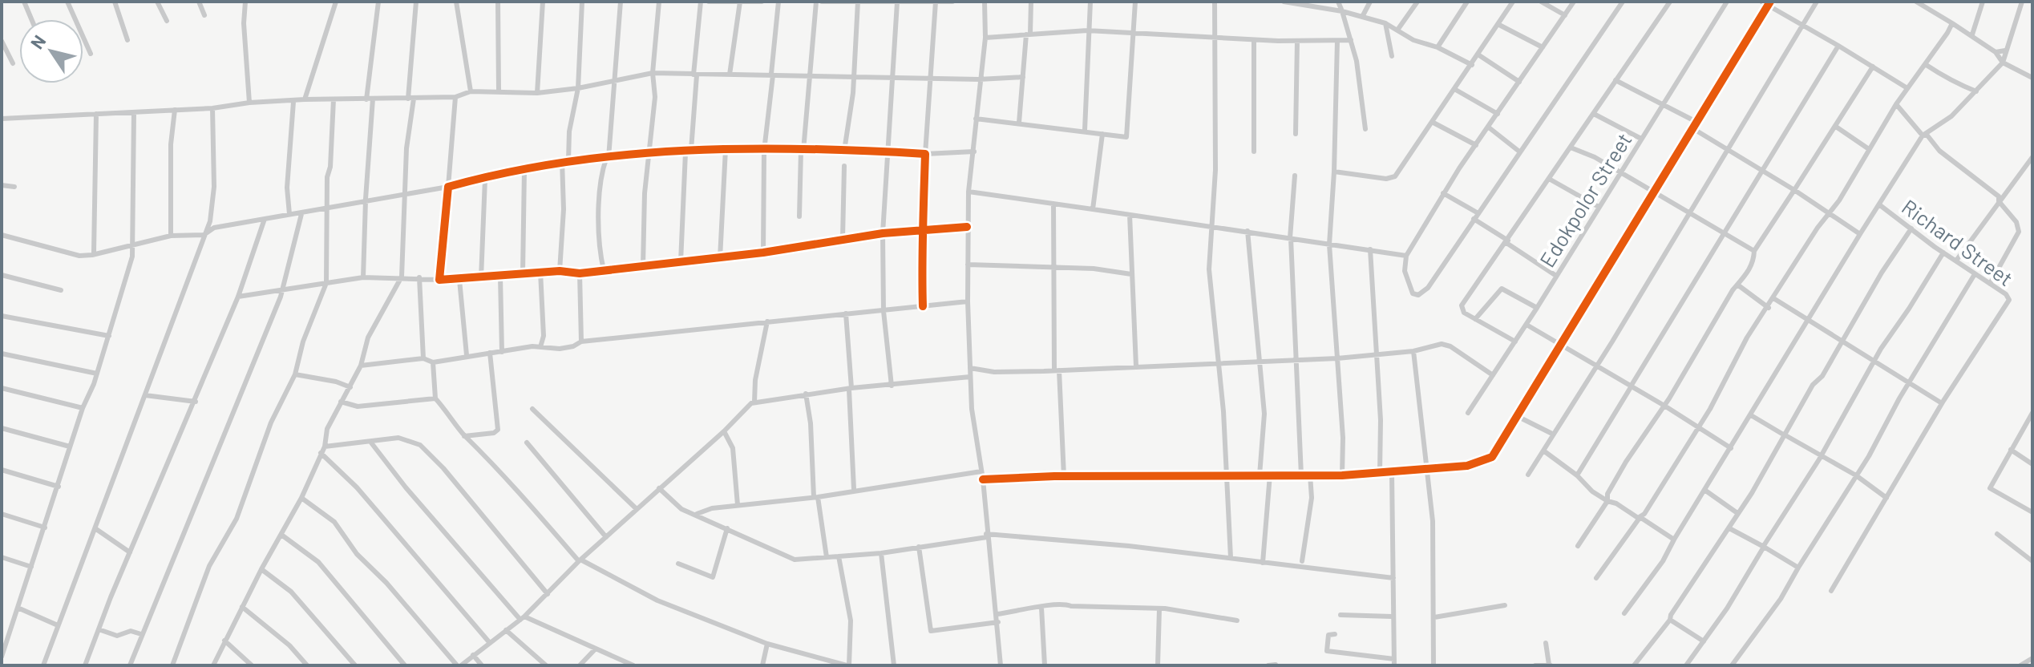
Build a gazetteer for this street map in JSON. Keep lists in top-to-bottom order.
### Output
{
  "streets": {
    "street": ["Edokpolor Street", "Richard Street"]
  },
  "north": "top left"
}
